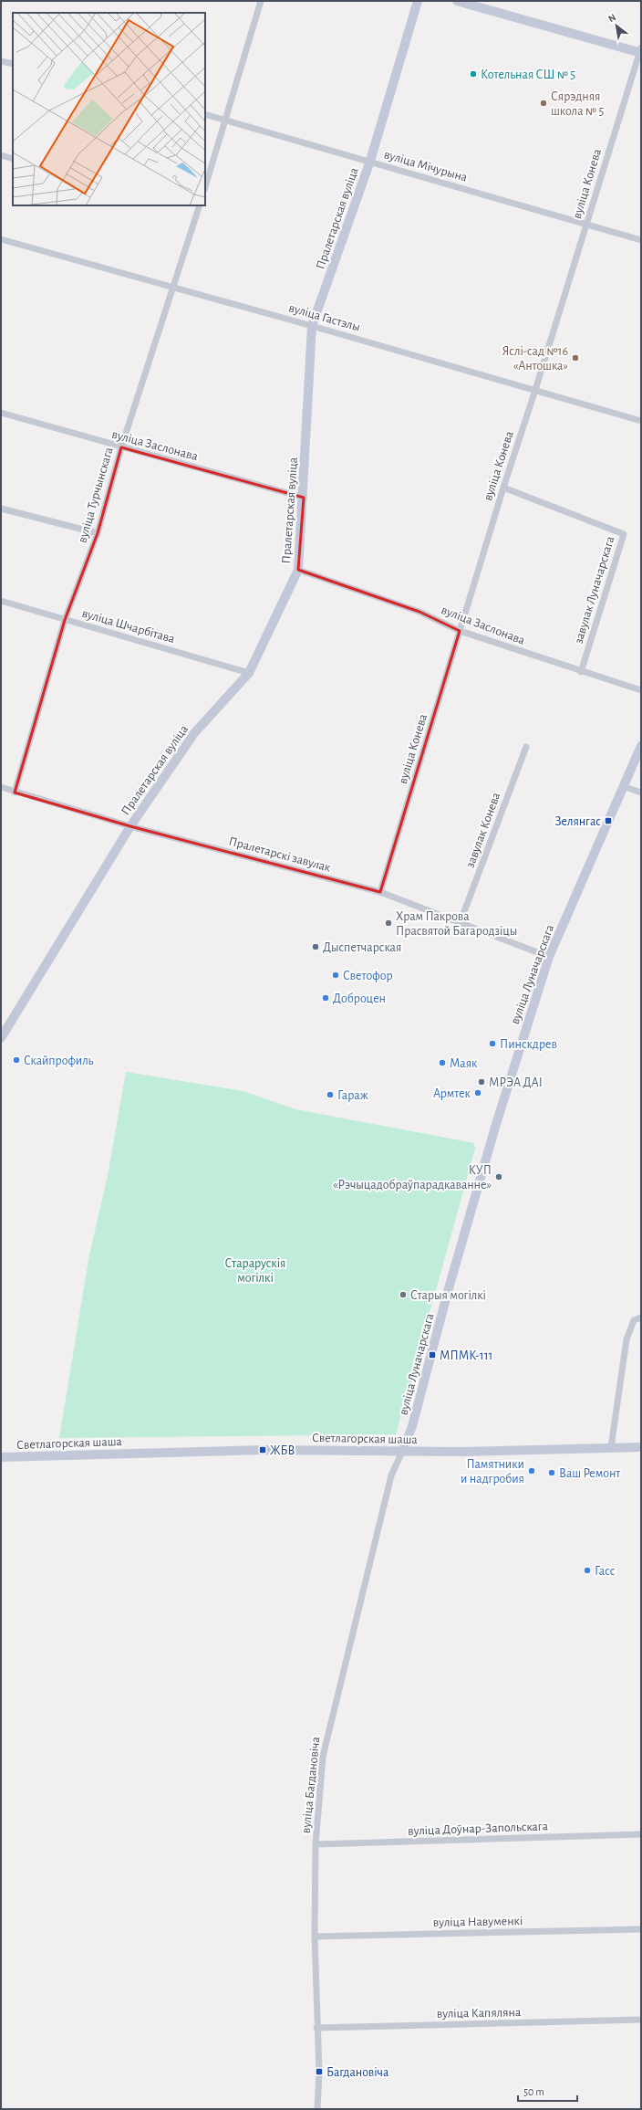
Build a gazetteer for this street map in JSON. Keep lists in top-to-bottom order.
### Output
{
  "streets": {
    "street": [
      "вуліца Мічурына",
      "вуліца Конева",
      "Пралетарская вуліца",
      "вуліца Гастэлы",
      "вуліца Заслонава",
      "вуліца Турчынскага",
      "завулак Луначарскага",
      "вуліца Шчарбітава",
      "завулак Конева",
      "Пралетарскі завулак",
      "вуліца Луначарскага",
      "Светлагорская шаша",
      "вуліца Багдановіча",
      "вуліца Доўнар-Запольскага",
      "вуліца Навуменкі",
      "вуліца Капяляна"
    ]
  },
  "crossings": [
    ["вуліца Мічурына", "вуліца Конева"],
    ["вуліца Мічурына", "Пралетарская вуліца"],
    ["вуліца Конева", "вуліца Гастэлы"],
    ["вуліца Конева", "вуліца Заслонава"],
    ["вуліца Конева", "завулак Луначарскага"],
    ["вуліца Конева", "Пралетарскі завулак"],
    ["Пралетарская вуліца", "вуліца Гастэлы"],
    ["Пралетарская вуліца", "вуліца Заслонава"],
    ["Пралетарская вуліца", "вуліца Шчарбітава"],
    ["Пралетарская вуліца", "Пралетарскі завулак"],
    ["вуліца Гастэлы", "вуліца Турчынскага"],
    ["вуліца Заслонава", "вуліца Турчынскага"],
    ["вуліца Заслонава", "завулак Луначарскага"],
    ["вуліца Турчынскага", "вуліца Шчарбітава"],
    ["вуліца Турчынскага", "Пралетарскі завулак"],
    ["завулак Конева", "Пралетарскі завулак"],
    ["Пралетарскі завулак", "вуліца Луначарскага"],
    ["вуліца Луначарскага", "Светлагорская шаша"],
    ["вуліца Луначарскага", "вуліца Багдановіча"],
    ["Светлагорская шаша", "вуліца Багдановіча"],
    ["вуліца Багдановіча", "вуліца Доўнар-Запольскага"],
    ["вуліца Багдановіча", "вуліца Навуменкі"],
    ["вуліца Багдановіча", "вуліца Капяляна"]
  ],
  "parks": ["Старарускія могілкі"],
  "places": {
    "other": [
      "Котельная СШ № 5",
      "Сярэдняя школа № 5",
      "Яслі-сад №16 «Антошка»",
      "Храм Пакрова Прасвятой Багародзіцы",
      "Дыспетчарская",
      "Светофор",
      "Доброцен",
      "Пинскдрев",
      "Скайпрофиль",
      "Маяк",
      "МРЭА ДАІ",
      "Армтек",
      "Гараж",
      "КУП «Рэчыцадобраўпарадкаванне»",
      "Старыя могілкі",
      "Памятники и надгробия",
      "Ваш Ремонт",
      "Гасс"
    ],
    "transit": [
      "Зелянгас",
      "МПМК-111",
      "ЖБВ",
      "Багдановіча"
    ]
  },
  "scale_bar": "50 m",
  "north": "top left"
}
